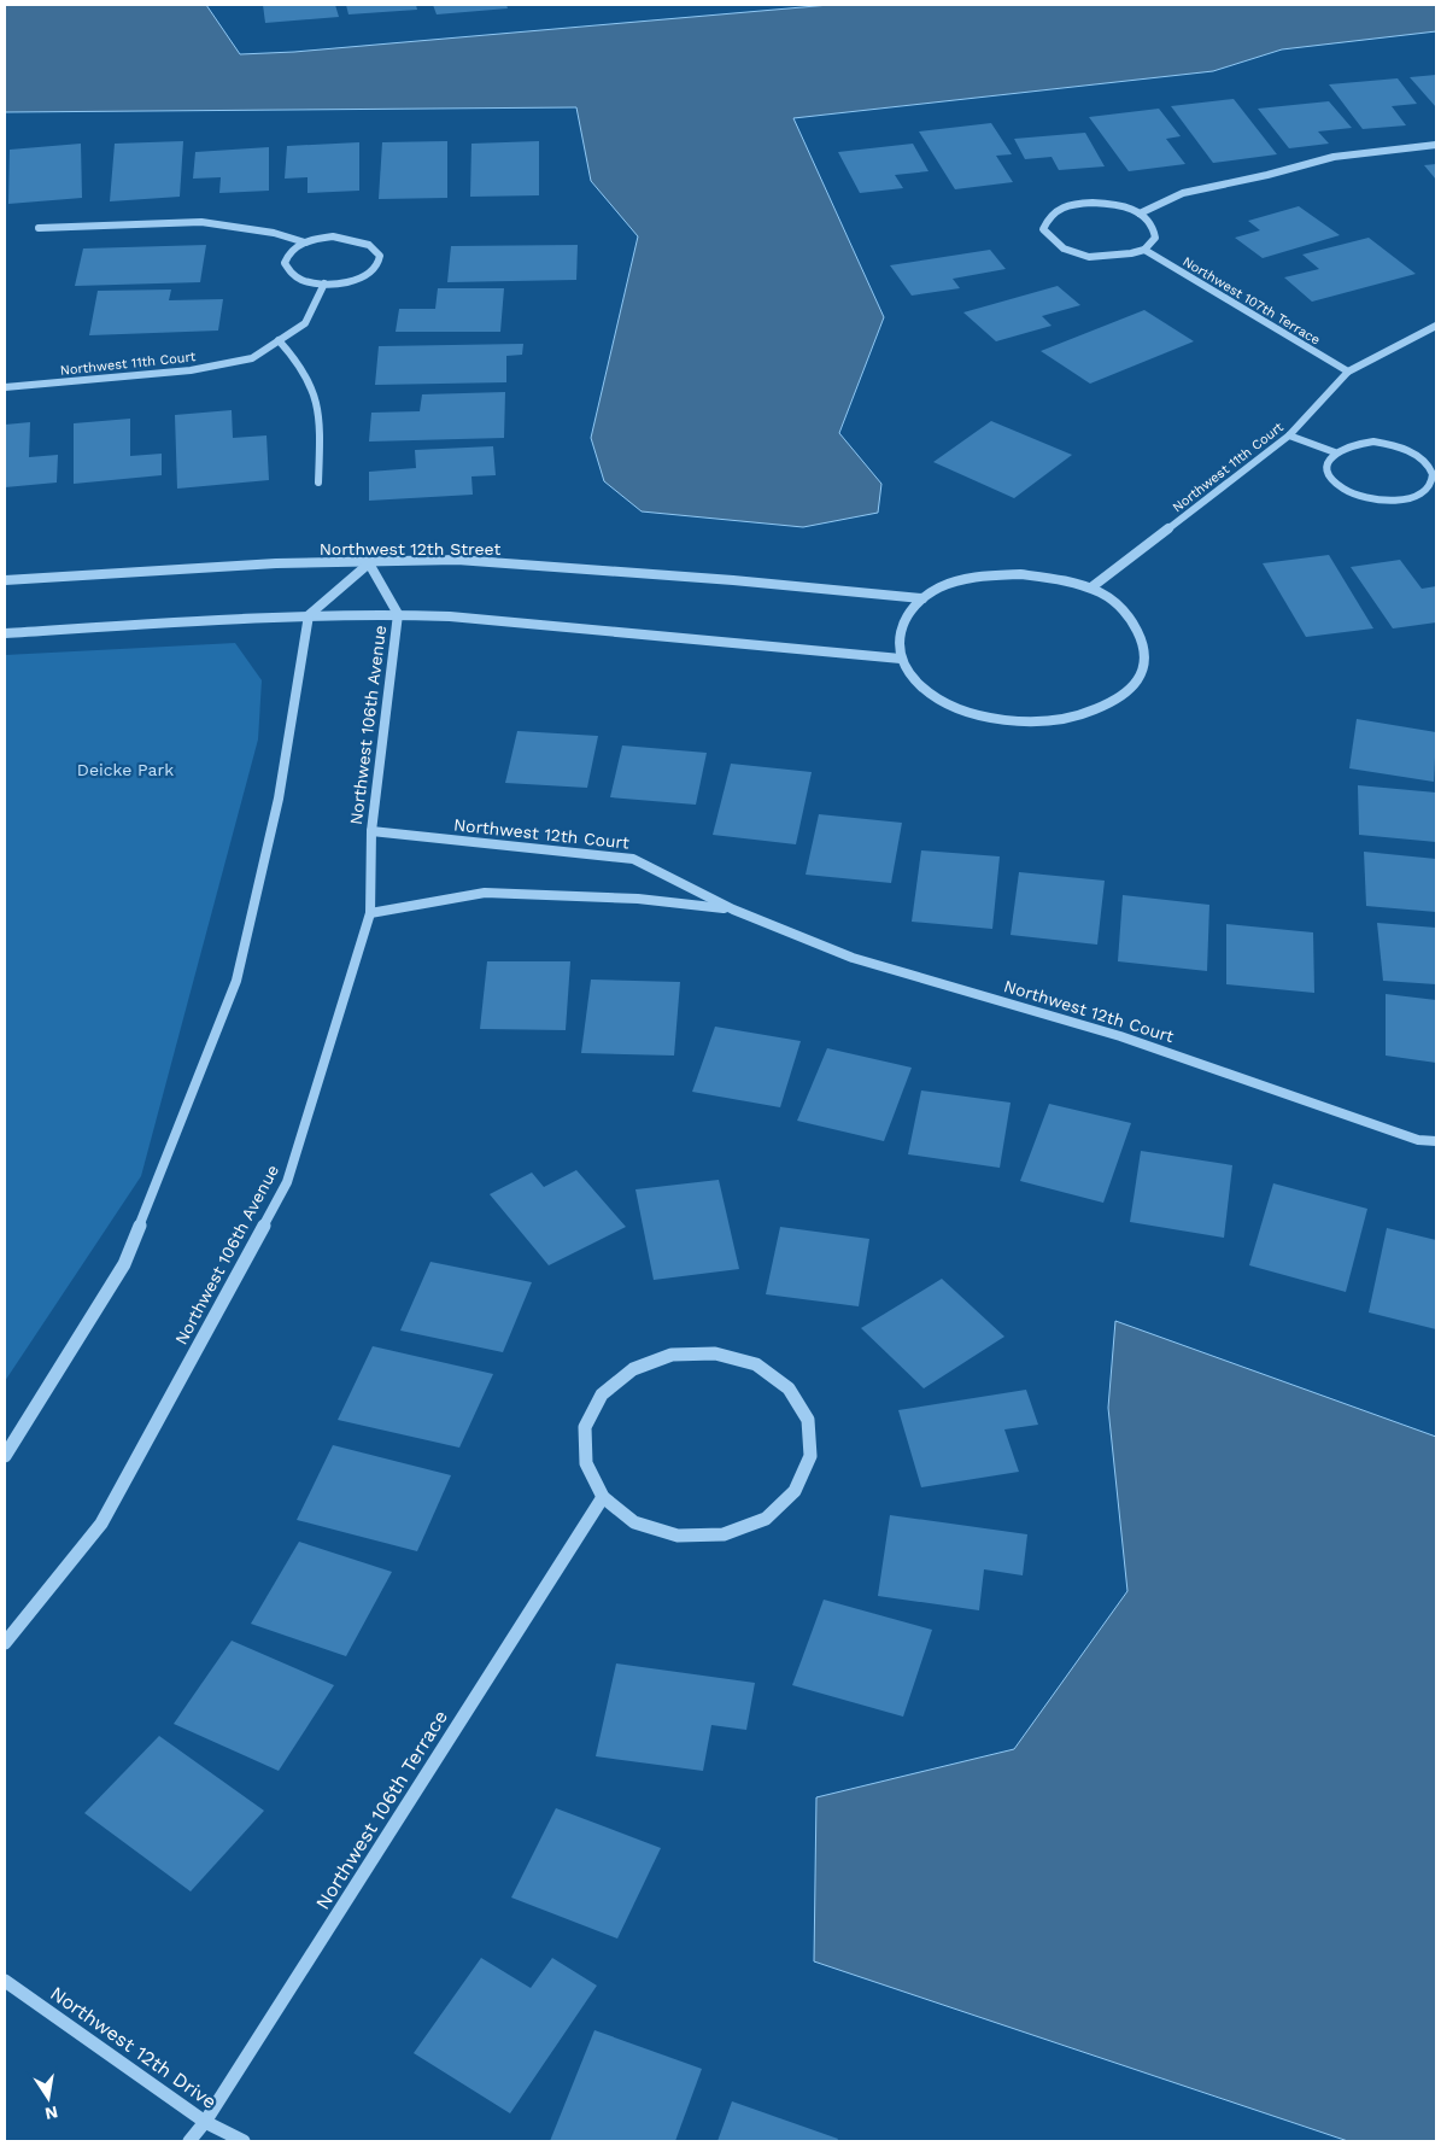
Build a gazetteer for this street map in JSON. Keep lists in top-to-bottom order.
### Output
{
  "streets": {
    "street": [
      "Northwest 107th Terrace",
      "Northwest 11th Court",
      "Northwest 12th Street",
      "Northwest 106th Avenue",
      "Northwest 12th Court",
      "Northwest 106th Terrace",
      "Northwest 12th Drive"
    ]
  },
  "crossings": [
    ["Northwest 107th Terrace", "Northwest 11th Court"],
    ["Northwest 11th Court", "Northwest 12th Street"],
    ["Northwest 12th Street", "Northwest 106th Avenue"],
    ["Northwest 106th Avenue", "Northwest 12th Court"],
    ["Northwest 106th Terrace", "Northwest 12th Drive"]
  ],
  "parks": ["Deicke Park"],
  "north": "bottom"
}
